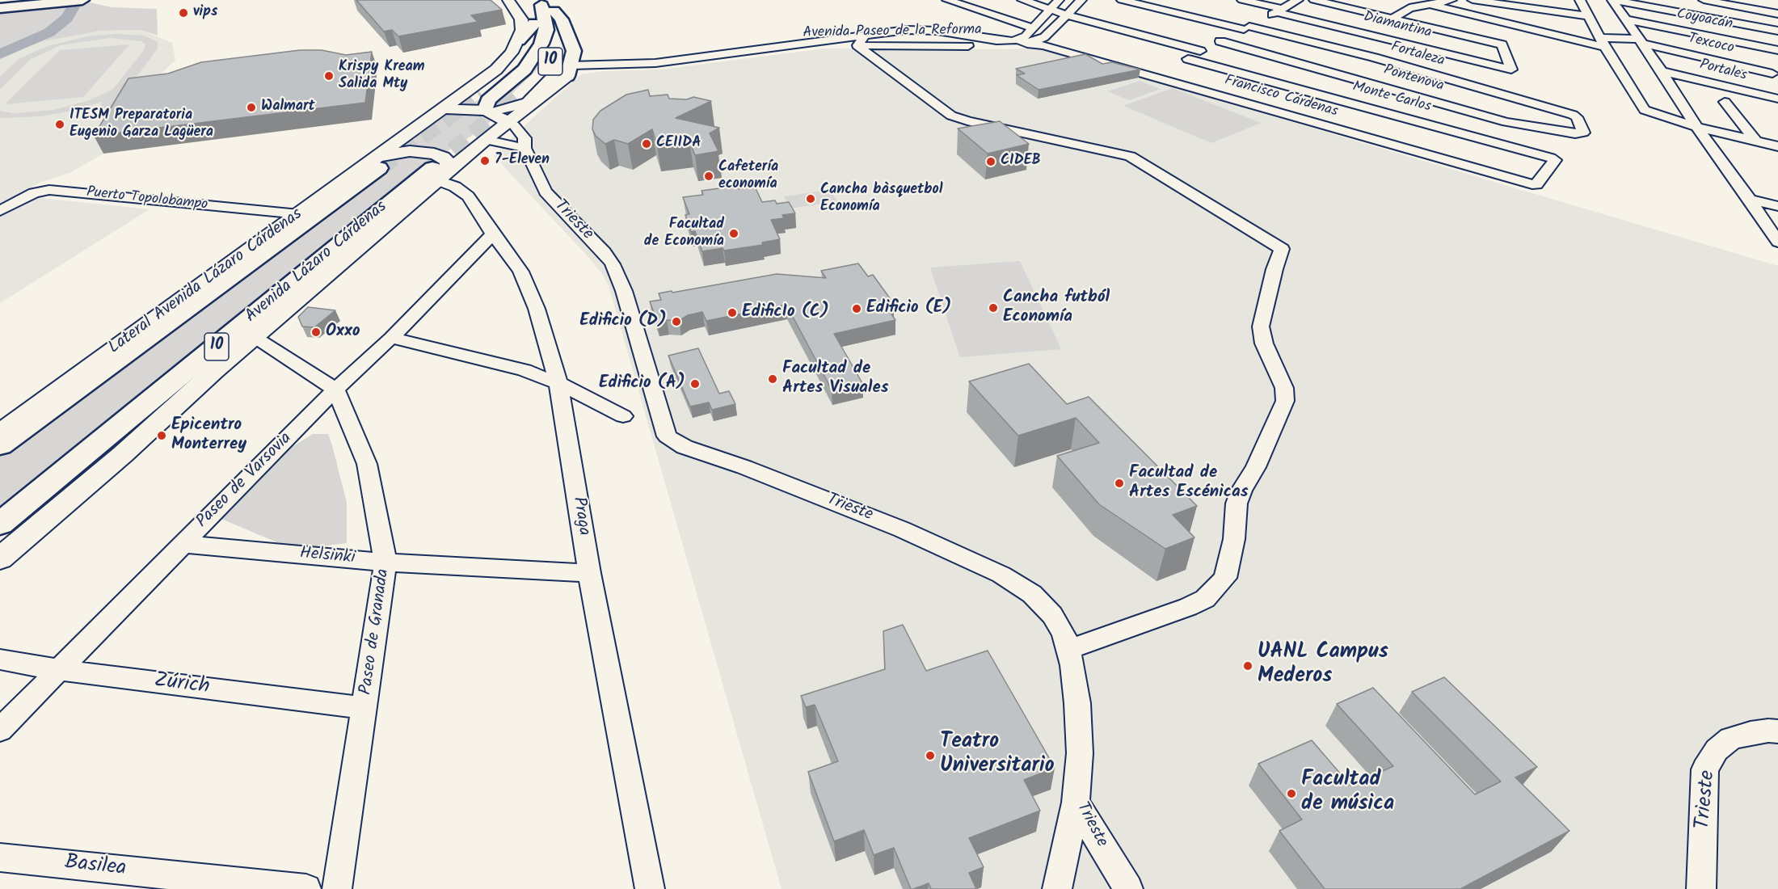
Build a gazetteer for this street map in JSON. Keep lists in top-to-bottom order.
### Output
{
  "streets": {
    "highway": ["10", "Avenida Lázaro Cárdenas"],
    "main road": ["Lateral Avenida Lázaro Cárdenas"],
    "street": [
      "Coyoacán",
      "Diamantina",
      "Avenida Paseo de la Reforma",
      "Texcoco",
      "Fortaleza",
      "Portales",
      "Pontenova",
      "Francisco Cárdenas",
      "Monte Carlos",
      "Puerto Topolobampo",
      "Trieste",
      "Paseo de Varsovia",
      "Praga",
      "Helsinki",
      "Paseo de Granada",
      "Zúrich",
      "Basilea"
    ]
  },
  "crossings": [
    ["Avenida Paseo de la Reforma", "Pontenova"],
    ["Avenida Paseo de la Reforma", "Francisco Cárdenas"],
    ["Fortaleza", "Pontenova"],
    ["Pontenova", "Monte Carlos"],
    ["Francisco Cárdenas", "Monte Carlos"],
    ["Puerto Topolobampo", "Lateral Avenida Lázaro Cárdenas"],
    ["Avenida Lázaro Cárdenas", "Lateral Avenida Lázaro Cárdenas"],
    ["Avenida Lázaro Cárdenas", "Praga"],
    ["Paseo de Varsovia", "Praga"],
    ["Paseo de Varsovia", "Helsinki"],
    ["Paseo de Varsovia", "Paseo de Granada"],
    ["Paseo de Varsovia", "Zúrich"],
    ["Praga", "Helsinki"],
    ["Helsinki", "Paseo de Granada"],
    ["Paseo de Granada", "Zúrich"]
  ],
  "places": [
    "vips",
    "Krispy Kream Salida Mty",
    "Walmart",
    "ITESM Preparatoria Eugenio Garza Lagüera",
    "CEIIDA",
    "7-Eleven",
    "CIDEB",
    "Cafetería economía",
    "Cancha bàsquetbol Economía",
    "Facultad de Economía",
    "Cancha futból Economía",
    "Edificio (E)",
    "EdificIo (C)",
    "Edificio (D)",
    "Oxxo",
    "Facultad de Artes Visuales",
    "Edificio (A)",
    "Epicentro Monterrey",
    "Facultad de Artes Escénicas",
    "UANL Campus Mederos",
    "Teatro Universitario",
    "Facultad de música"
  ]
}
